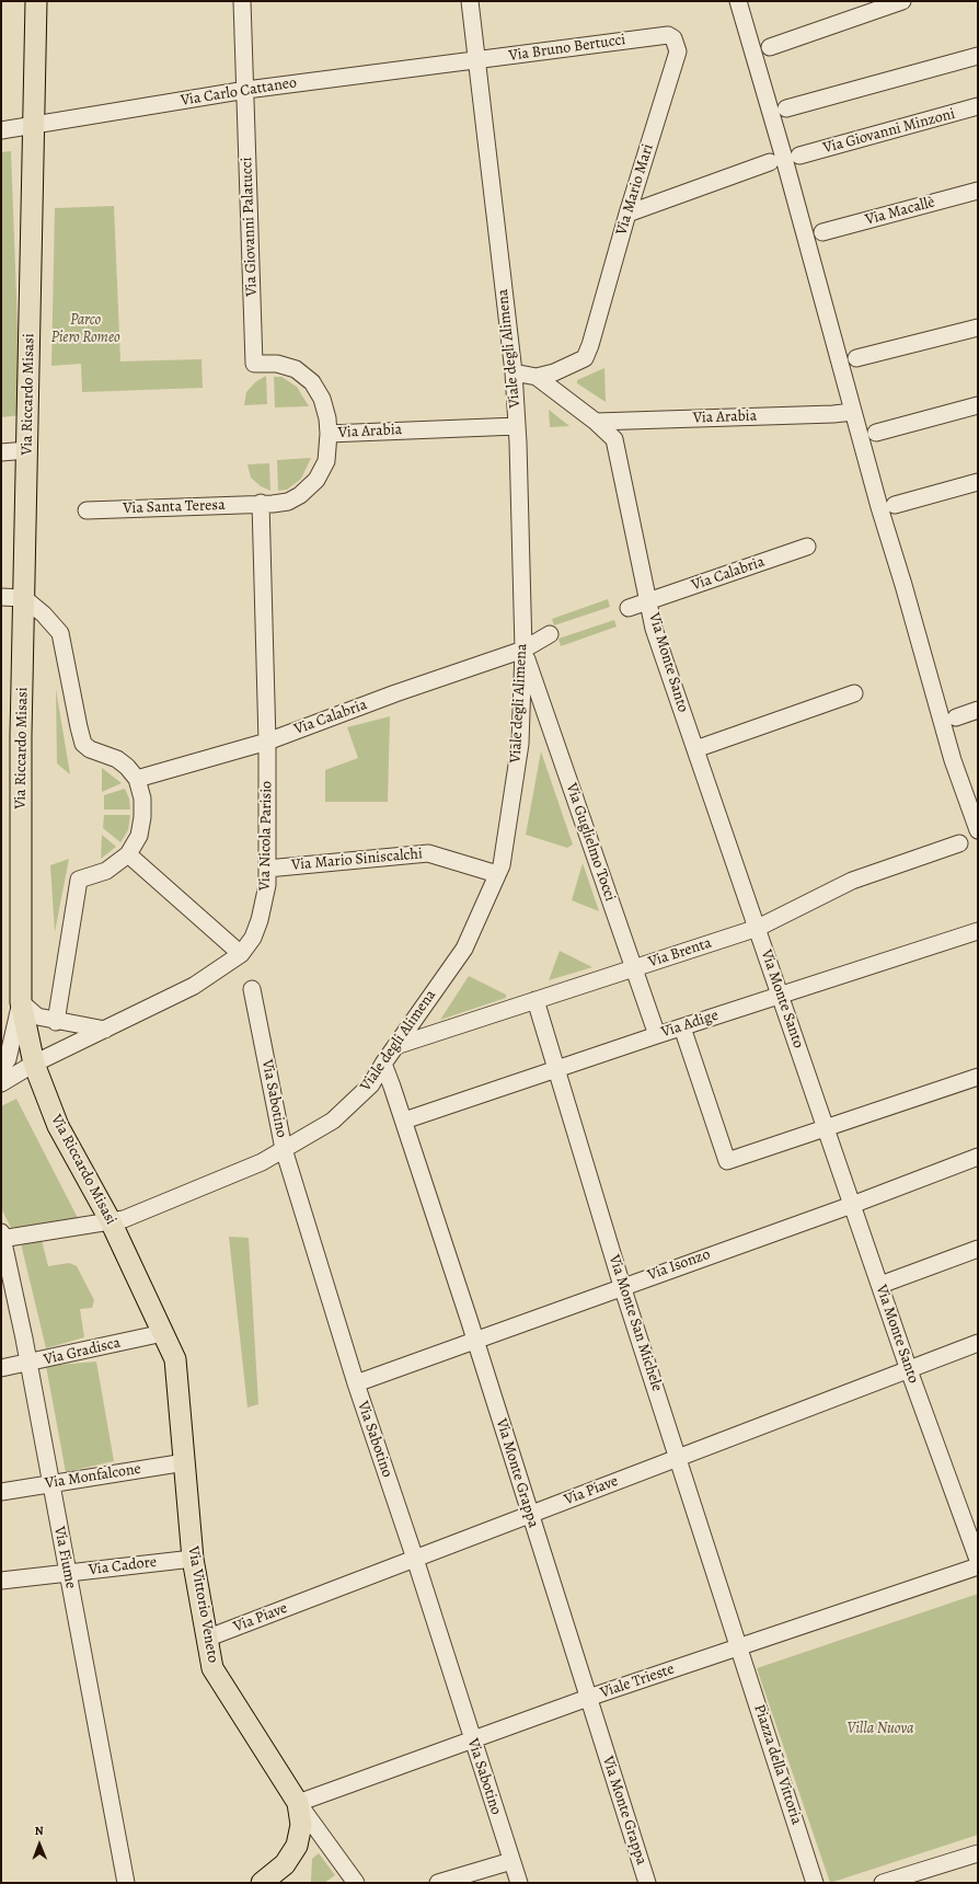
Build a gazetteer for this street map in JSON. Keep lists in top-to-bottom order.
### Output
{
  "streets": {
    "main road": ["Via Riccardo Misasi", "Via Vittorio Veneto"],
    "street": [
      "Via Bruno Bertucci",
      "Via Carlo Cattaneo",
      "Via Giovanni Minzoni",
      "Via Mario Mari",
      "Via Macallè",
      "Via Giovanni Palatucci",
      "Viale degli Alimena",
      "Via Arabia",
      "Via Santa Teresa",
      "Via Calabria",
      "Via Monte Santo",
      "Via Nicola Parisio",
      "Via Guglielmo Tocci",
      "Via Mario Siniscalchi",
      "Via Brenta",
      "Via Adige",
      "Via Sabotino",
      "Via Isonzo",
      "Via Monte San Michele",
      "Via Gradisca",
      "Via Monte Grappa",
      "Via Monfalcone",
      "Via Piave",
      "Via Fiume",
      "Via Cadore",
      "Viale Trieste",
      "Piazza della Vittoria"
    ]
  },
  "crossings": [
    ["Via Bruno Bertucci", "Via Carlo Cattaneo"],
    ["Via Bruno Bertucci", "Via Mario Mari"],
    ["Via Bruno Bertucci", "Viale degli Alimena"],
    ["Via Carlo Cattaneo", "Via Giovanni Palatucci"],
    ["Via Carlo Cattaneo", "Viale degli Alimena"],
    ["Via Carlo Cattaneo", "Via Riccardo Misasi"],
    ["Via Giovanni Palatucci", "Via Santa Teresa"],
    ["Viale degli Alimena", "Via Riccardo Misasi"],
    ["Viale degli Alimena", "Via Arabia"],
    ["Viale degli Alimena", "Via Calabria"],
    ["Viale degli Alimena", "Via Guglielmo Tocci"],
    ["Viale degli Alimena", "Via Mario Siniscalchi"],
    ["Viale degli Alimena", "Via Brenta"],
    ["Viale degli Alimena", "Via Sabotino"],
    ["Viale degli Alimena", "Via Monte Grappa"],
    ["Viale degli Alimena", "Via Fiume"],
    ["Via Riccardo Misasi", "Via Nicola Parisio"],
    ["Via Riccardo Misasi", "Via Gradisca"],
    ["Via Riccardo Misasi", "Via Monfalcone"],
    ["Via Riccardo Misasi", "Via Vittorio Veneto"],
    ["Via Arabia", "Via Santa Teresa"],
    ["Via Arabia", "Via Monte Santo"],
    ["Via Santa Teresa", "Via Nicola Parisio"],
    ["Via Calabria", "Via Monte Santo"],
    ["Via Calabria", "Via Nicola Parisio"],
    ["Via Calabria", "Via Guglielmo Tocci"],
    ["Via Monte Santo", "Via Brenta"],
    ["Via Monte Santo", "Via Adige"],
    ["Via Monte Santo", "Via Isonzo"],
    ["Via Monte Santo", "Via Piave"],
    ["Via Nicola Parisio", "Via Mario Siniscalchi"],
    ["Via Guglielmo Tocci", "Via Brenta"],
    ["Via Guglielmo Tocci", "Via Adige"],
    ["Via Brenta", "Via Monte San Michele"],
    ["Via Adige", "Via Monte San Michele"],
    ["Via Adige", "Via Monte Grappa"],
    ["Via Sabotino", "Via Isonzo"],
    ["Via Sabotino", "Via Piave"],
    ["Via Sabotino", "Viale Trieste"],
    ["Via Isonzo", "Via Monte San Michele"],
    ["Via Isonzo", "Via Monte Grappa"],
    ["Via Monte San Michele", "Via Piave"],
    ["Via Monte San Michele", "Viale Trieste"],
    ["Via Monte San Michele", "Piazza della Vittoria"],
    ["Via Gradisca", "Via Fiume"],
    ["Via Monte Grappa", "Via Piave"],
    ["Via Monte Grappa", "Viale Trieste"],
    ["Via Monfalcone", "Via Fiume"],
    ["Via Monfalcone", "Via Vittorio Veneto"],
    ["Via Piave", "Via Vittorio Veneto"],
    ["Via Fiume", "Via Cadore"],
    ["Via Cadore", "Via Vittorio Veneto"],
    ["Via Vittorio Veneto", "Viale Trieste"],
    ["Viale Trieste", "Piazza della Vittoria"]
  ],
  "parks": ["Parco Piero Romeo", "Villa Nuova"],
  "north": "top"
}
